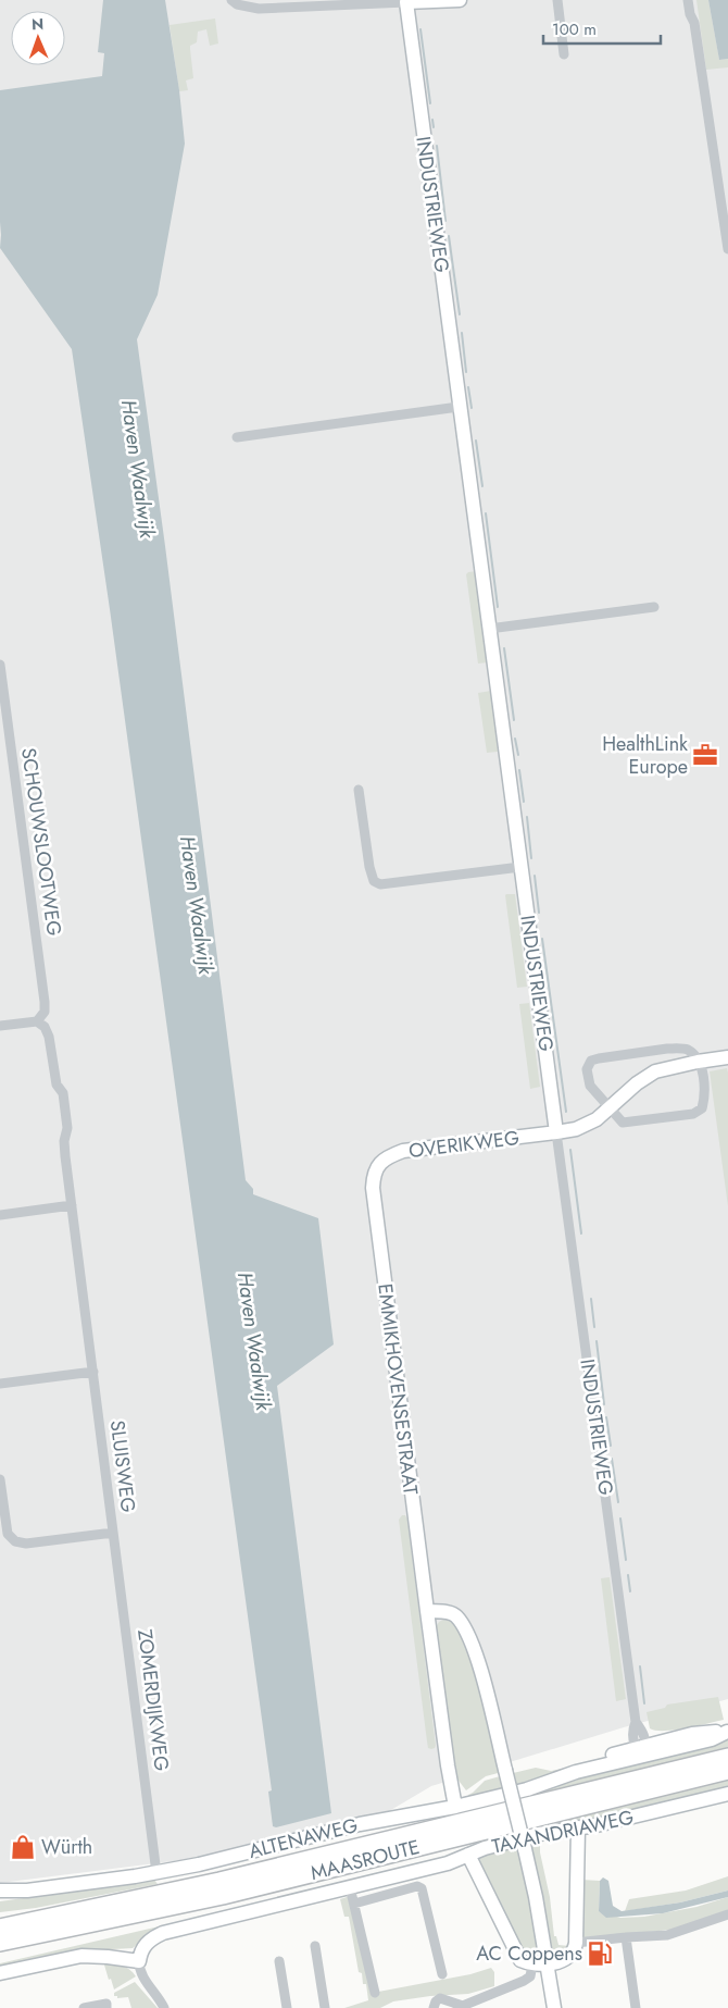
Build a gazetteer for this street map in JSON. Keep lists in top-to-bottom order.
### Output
{
  "streets": {
    "highway": ["MAASROUTE"],
    "street": [
      "INDUSTRIEWEG",
      "SCHOUWSLOOTWEG",
      "OVERIKWEG",
      "EMMIKHOVENSESTRAAT",
      "SLUISWEG",
      "ZOMERDIJKWEG",
      "TAXANDRIAWEG",
      "ALTENAWEG"
    ]
  },
  "crossings": [
    ["INDUSTRIEWEG", "OVERIKWEG"],
    ["INDUSTRIEWEG", "ALTENAWEG"],
    ["OVERIKWEG", "EMMIKHOVENSESTRAAT"],
    ["EMMIKHOVENSESTRAAT", "ALTENAWEG"],
    ["SLUISWEG", "ZOMERDIJKWEG"],
    ["ZOMERDIJKWEG", "ALTENAWEG"]
  ],
  "water": ["Haven Waalwijk"],
  "places": {
    "office": ["HealthLink Europe"],
    "shop": ["Würth"],
    "fuel station": ["AC Coppens"]
  },
  "scale_bar": "100 m",
  "north": "top"
}
